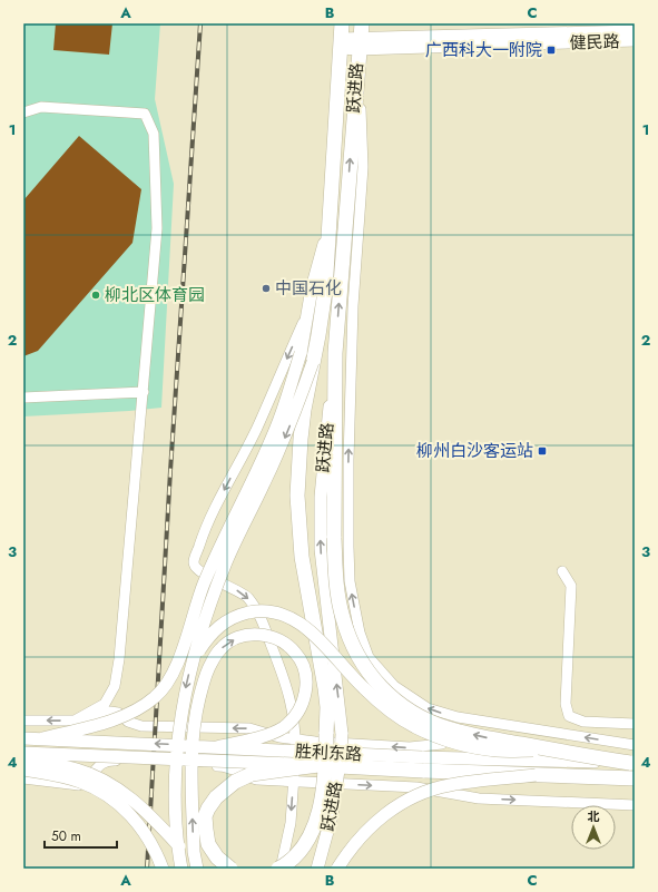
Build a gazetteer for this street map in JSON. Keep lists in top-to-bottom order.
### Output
{
  "streets": {
    "highway": ["跃进路", "胜利东路"],
    "main road": ["健民路"]
  },
  "crossings": [
    ["健民路", "跃进路"]
  ],
  "places": {
    "transit": ["广西科大一附院", "柳州白沙客运站"],
    "other": ["中国石化", "柳北区体育园"]
  },
  "scale_bar": "50 m",
  "north": "top",
  "grid": {
    "columns": ["A", "B", "C"],
    "rows": [
      "1",
      "2",
      "3",
      "4"
    ]
  }
}
